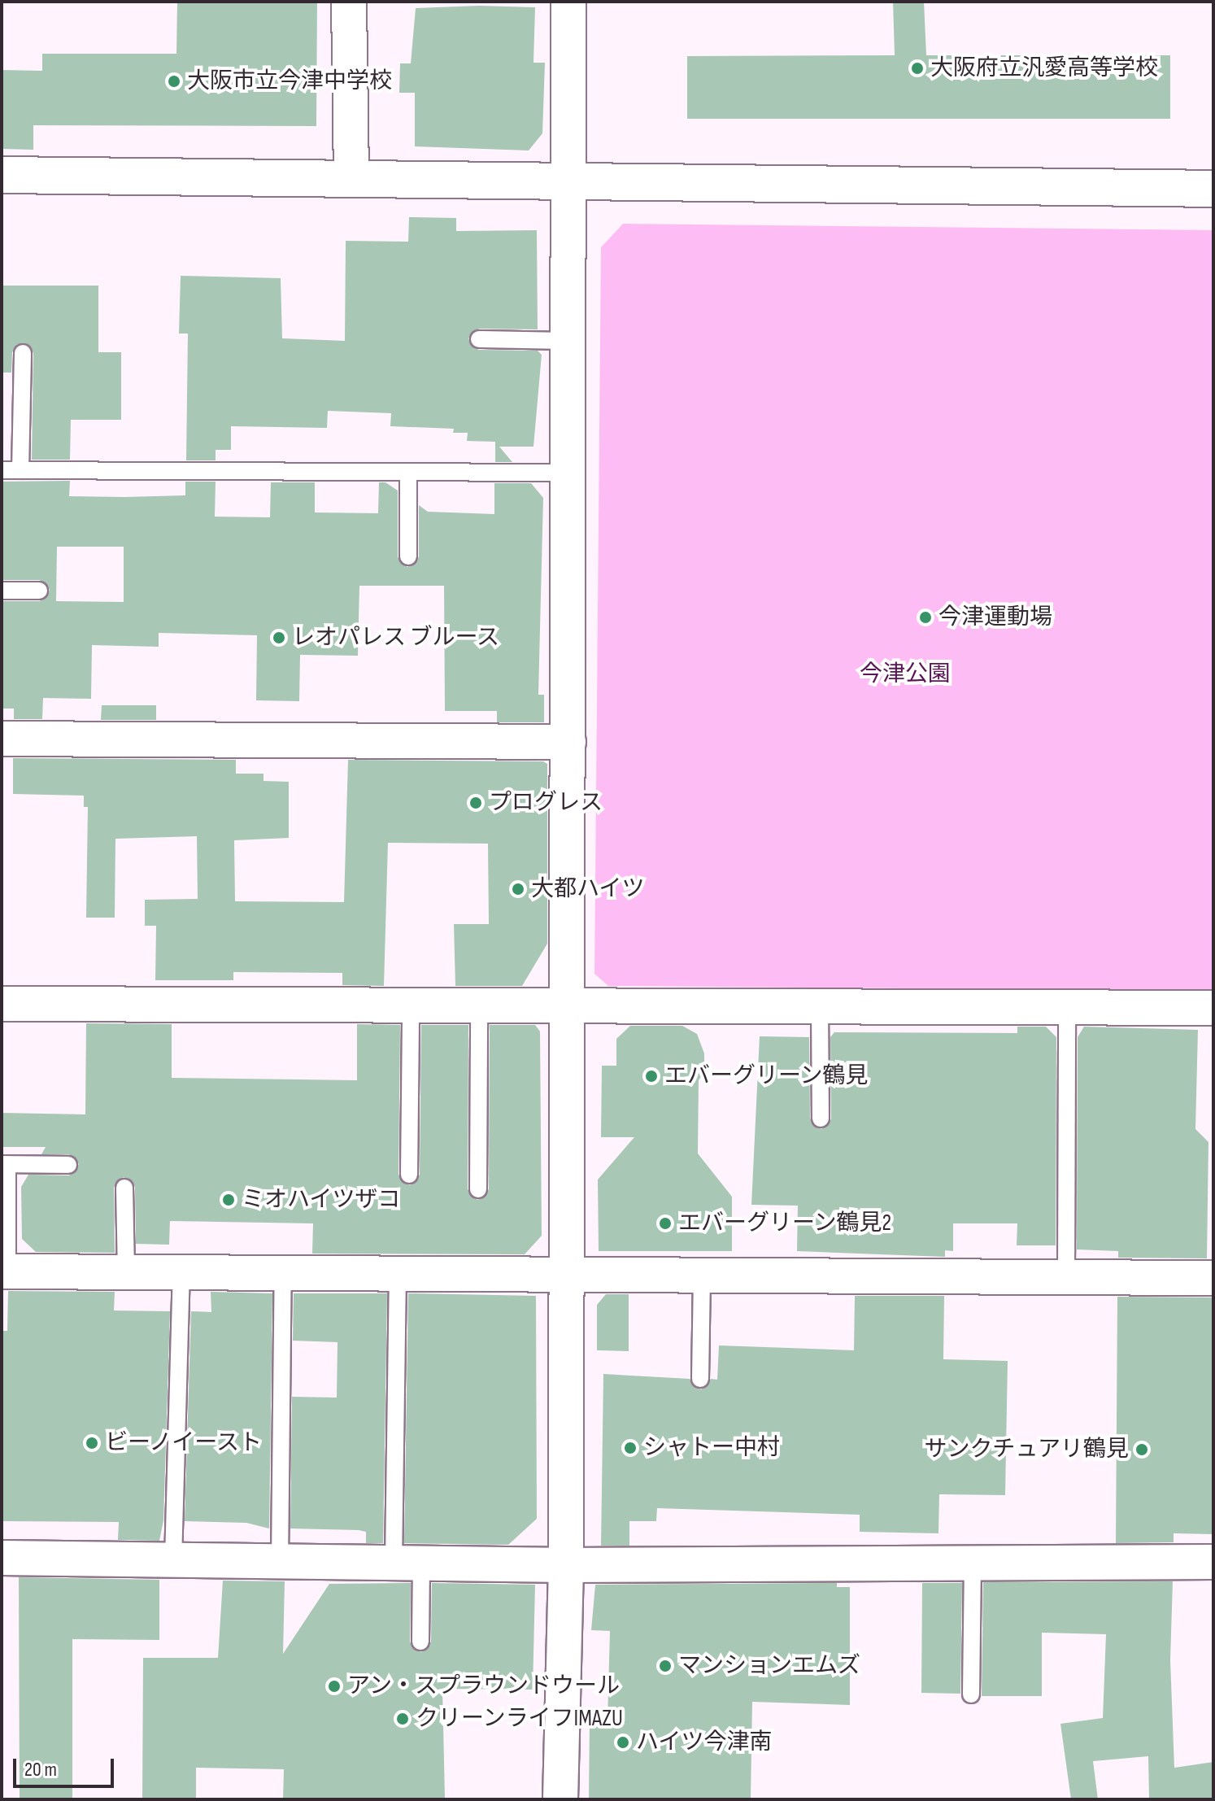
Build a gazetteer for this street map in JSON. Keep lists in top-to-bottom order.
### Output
{
  "parks": ["今津公園"],
  "places": [
    "大阪府立汎愛高等学校",
    "大阪市立今津中学校",
    "今津運動場",
    "レオパレス ブルース",
    "プログレス",
    "大都ハイツ",
    "エバーグリーン鶴見",
    "ミオハイツザコ",
    "エバーグリーン鶴見2",
    "ビーノイースト",
    "シャトー中村",
    "サンクチュアリ鶴見",
    "マンションエムズ",
    "アン・スプラウンドウール",
    "クリーンライフIMAZU",
    "ハイツ今津南"
  ],
  "scale_bar": "20 m"
}
